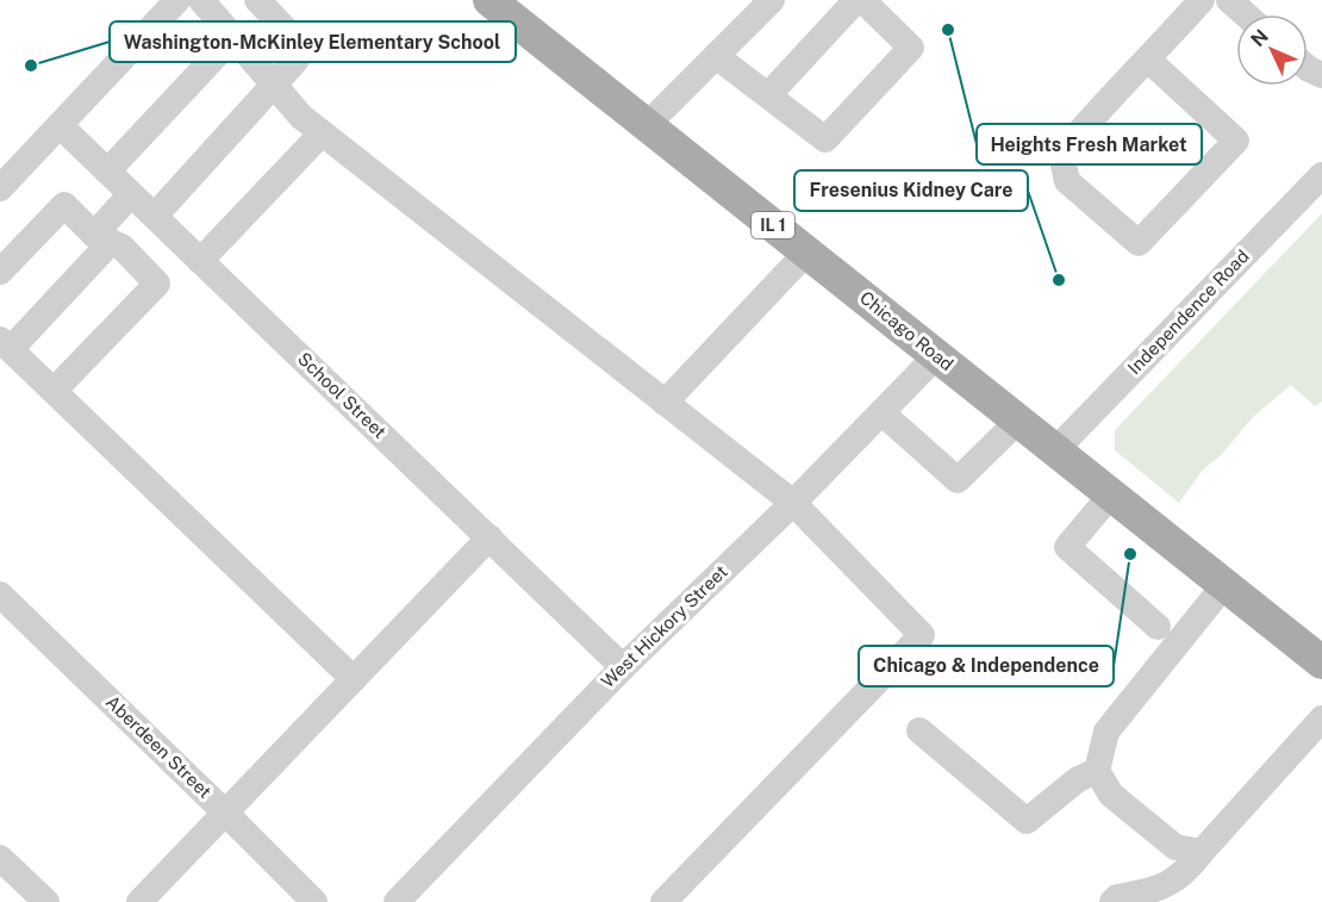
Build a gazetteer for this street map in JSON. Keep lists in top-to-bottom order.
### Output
{
  "streets": {
    "main road": ["IL 1", "Chicago Road"],
    "street": [
      "Independence Road",
      "School Street",
      "West Hickory Street",
      "Aberdeen Street"
    ]
  },
  "crossings": [
    ["Independence Road", "Chicago Road"],
    ["Chicago Road", "West Hickory Street"],
    ["School Street", "West Hickory Street"]
  ],
  "places": [
    "Heights Fresh Market",
    "Washington-McKinley Elementary School",
    "Fresenius Kidney Care",
    "Chicago & Independence"
  ],
  "north": "top left"
}
